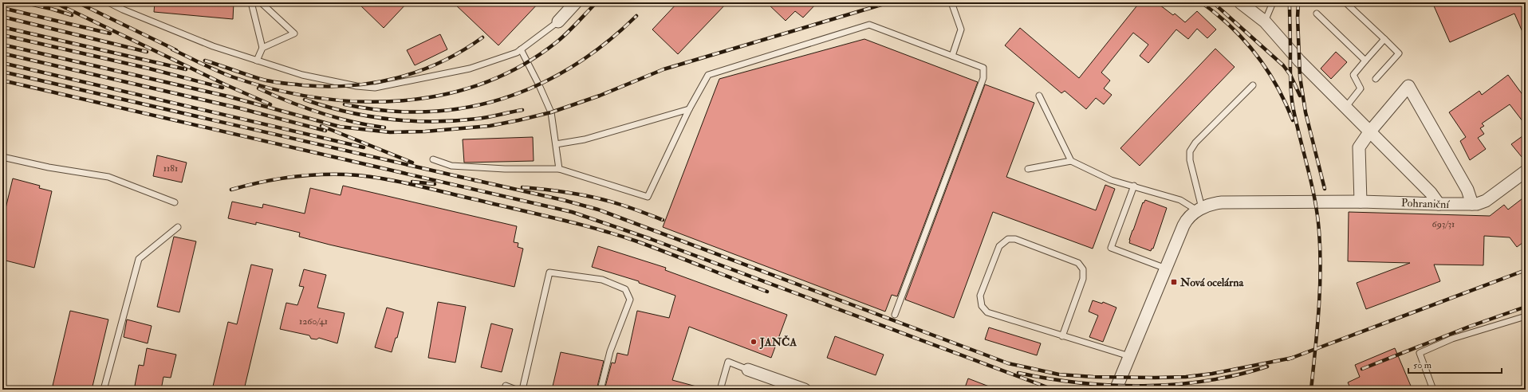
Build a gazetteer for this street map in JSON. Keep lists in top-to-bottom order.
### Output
{
  "streets": {
    "street": ["Pohraniční"]
  },
  "places": {
    "transit": ["Nová ocelárna"],
    "other": ["JANČA"]
  },
  "house_numbers": ["1181", "693/31", "1260/41"],
  "scale_bar": "50 m"
}
